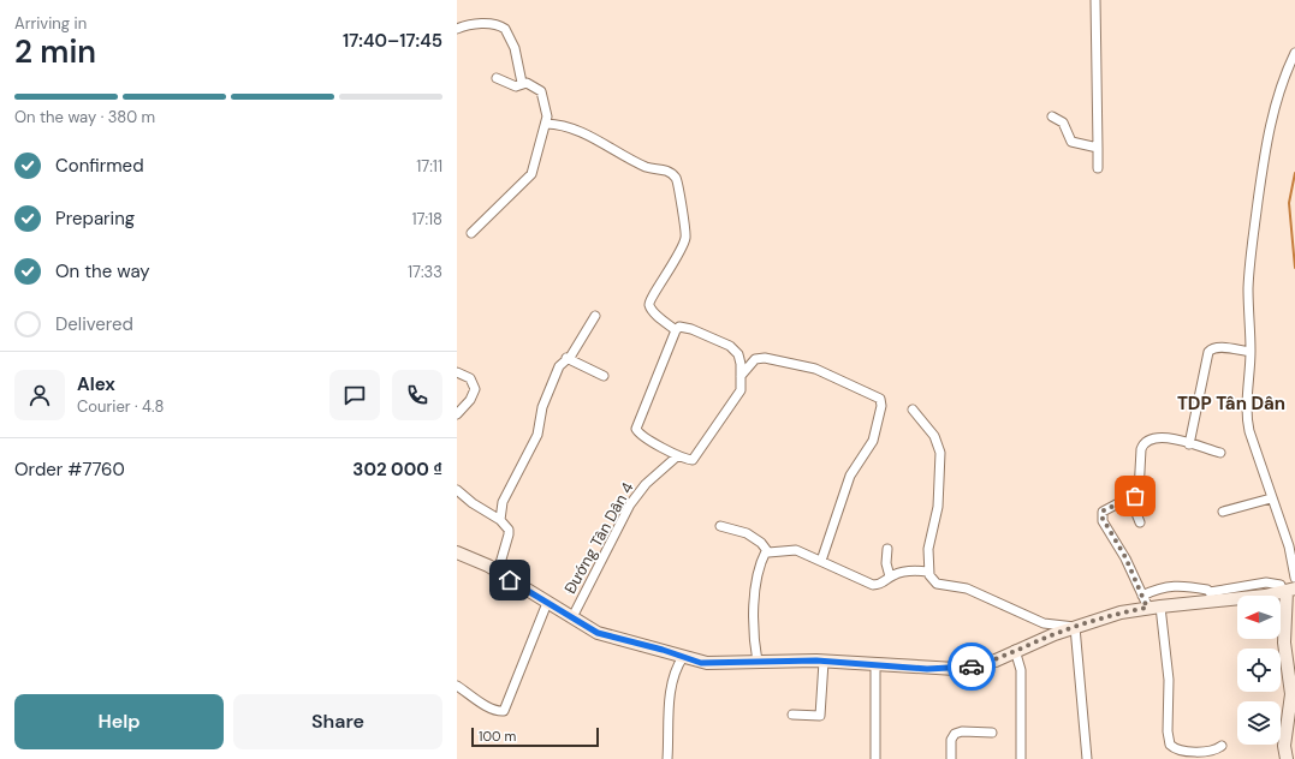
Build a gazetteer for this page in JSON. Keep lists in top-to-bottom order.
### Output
{
  "streets": {
    "street": ["Đướng Tân Dân 4"]
  },
  "districts": ["TDP Tân Dân"],
  "scale_bar": "100 m",
  "north": "left",
  "page": {
    "heading": ["2 min", "Arriving in", "17:40–17:45"],
    "panel": [
      "Alex",
      "Courier · 4.8",
      "Order #7760",
      "302 000 ₫"
    ],
    "bar": "On the way · 380 m",
    "list": [
      ["Confirmed", "17:11"],
      ["Preparing", "17:18"],
      ["On the way", "17:33"],
      "Delivered"
    ],
    "buttons": ["Help", "Share"],
    "scale": "100 m"
  }
}
